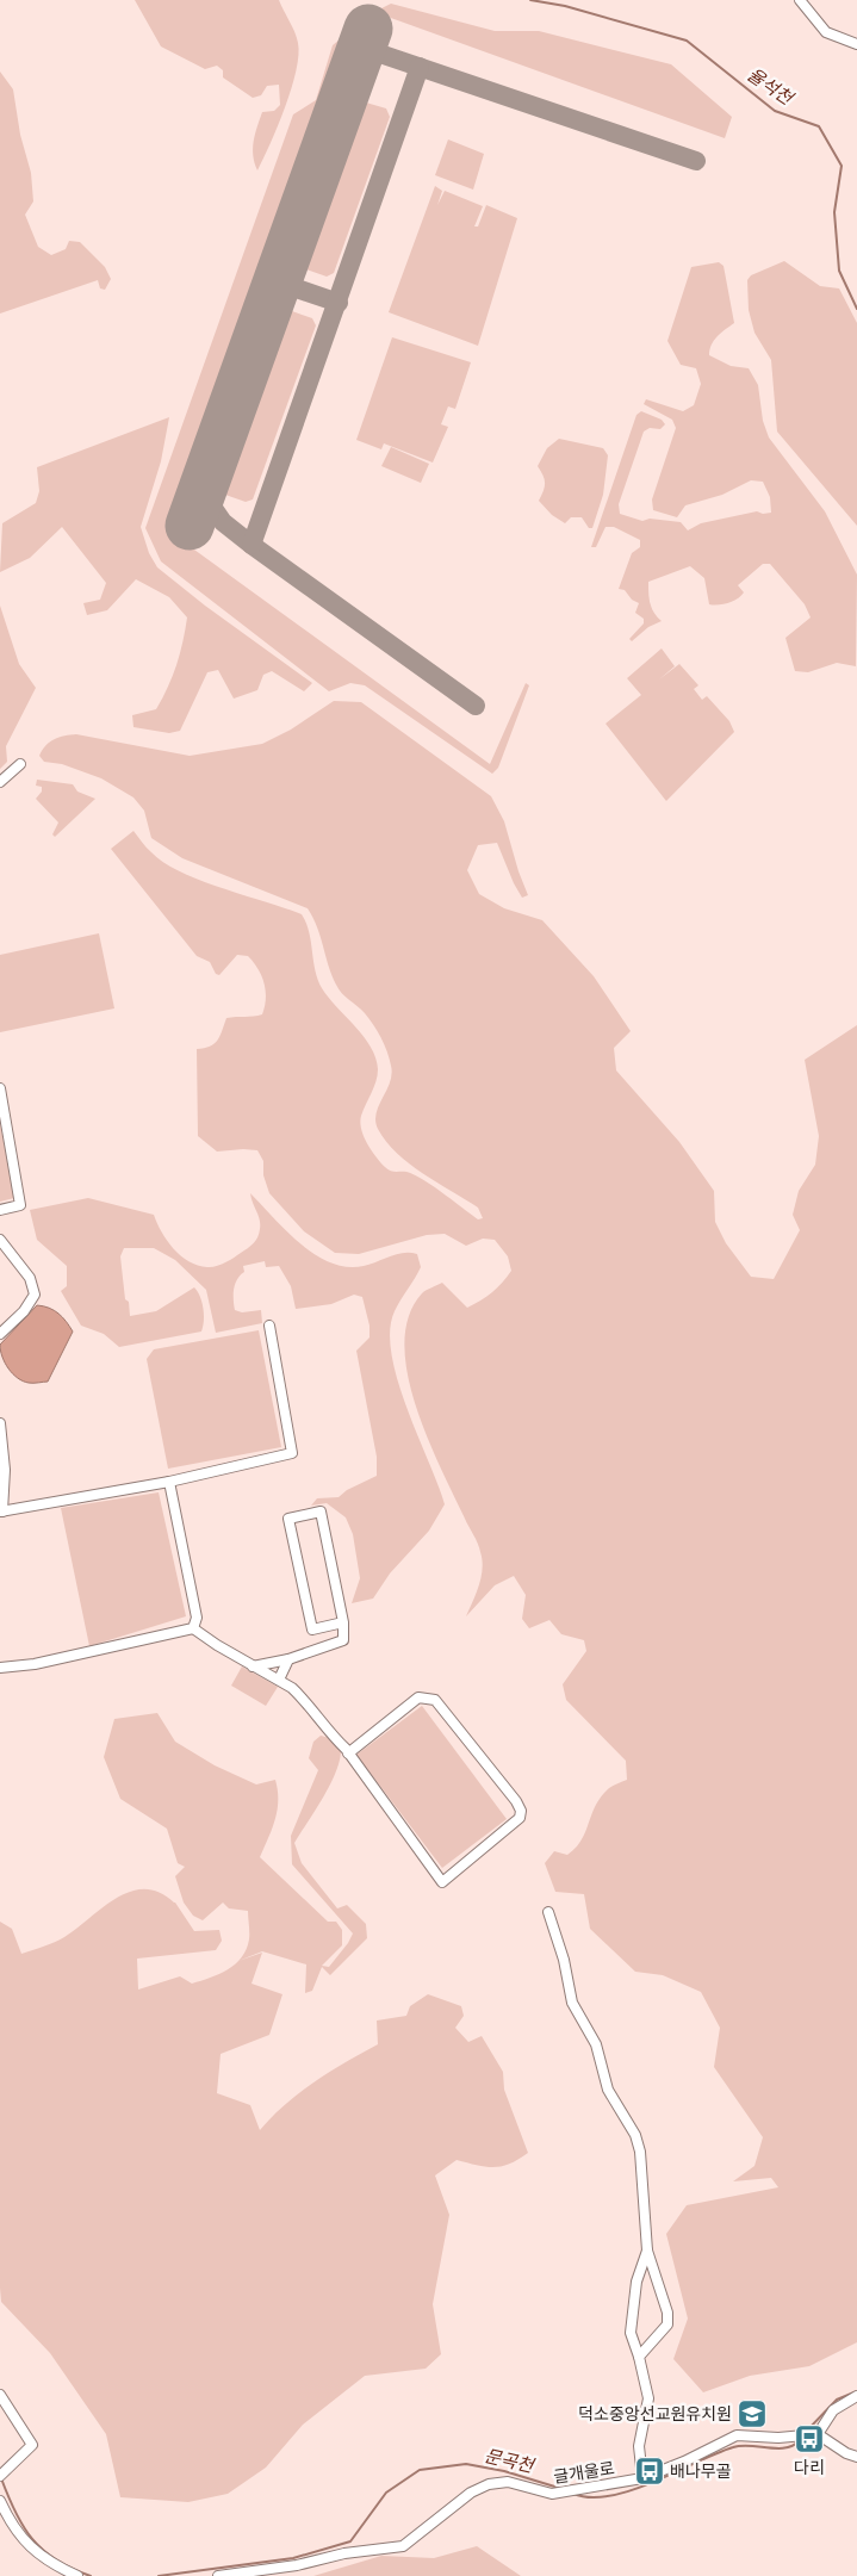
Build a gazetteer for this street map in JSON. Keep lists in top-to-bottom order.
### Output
{
  "streets": {
    "street": ["글개울로"]
  },
  "water": ["율석천", "문곡천"],
  "places": {
    "school or university": ["덕소중앙선교원유치원"],
    "bus stop": ["다리", "배나무골"]
  }
}
